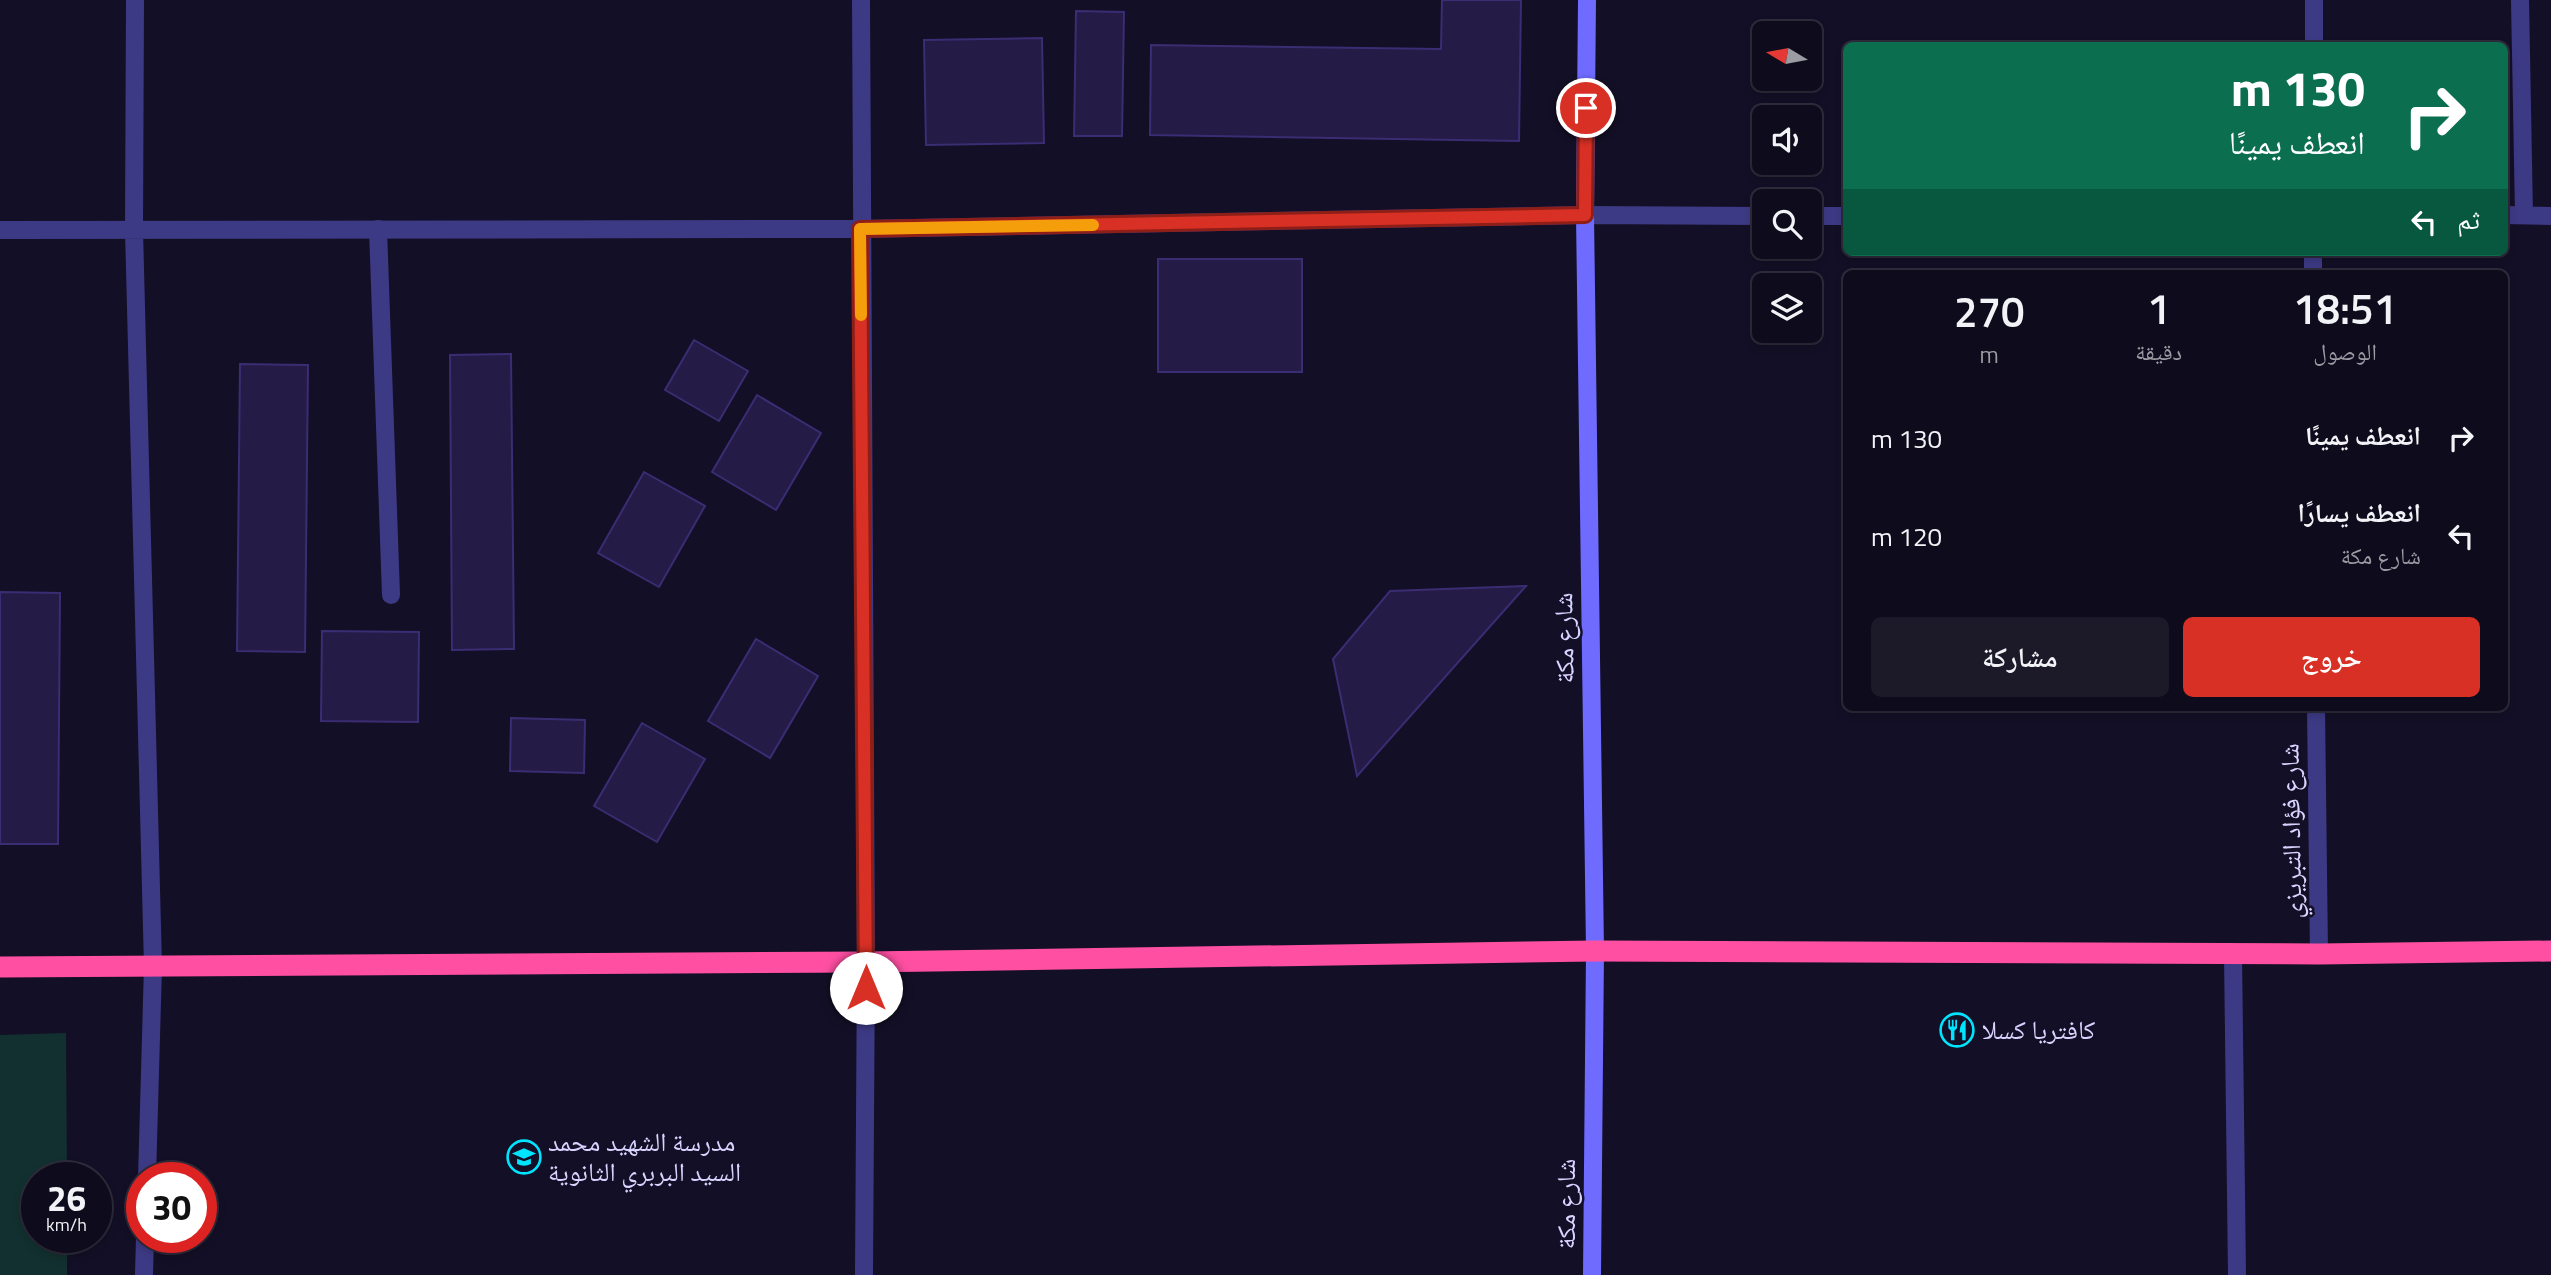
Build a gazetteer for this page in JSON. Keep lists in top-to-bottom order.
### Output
{
  "streets": {
    "main road": ["شارع مكة"],
    "street": ["شارع فؤاد التبريزي"]
  },
  "places": {
    "restaurant": ["كافتريا كسلا"],
    "school or university": ["مدرسة الشهيد محمد السيد البربري الثانوية"]
  },
  "north": "left",
  "page": {
    "turn": ["130 m", "انعطف يمينًا"],
    "then": "ثم",
    "eta": [
      "18:51",
      "الوصول",
      "1",
      "دقيقة",
      "270",
      "m"
    ],
    "list": [
      {
        "name": "انعطف يمينًا",
        "value": "130 m"
      },
      {
        "name": "انعطف يسارًا",
        "note": "شارع مكة",
        "value": "120 m"
      }
    ],
    "buttons": ["خروج", "مشاركة"],
    "speed": "26 km/h",
    "limit": "30"
  }
}
